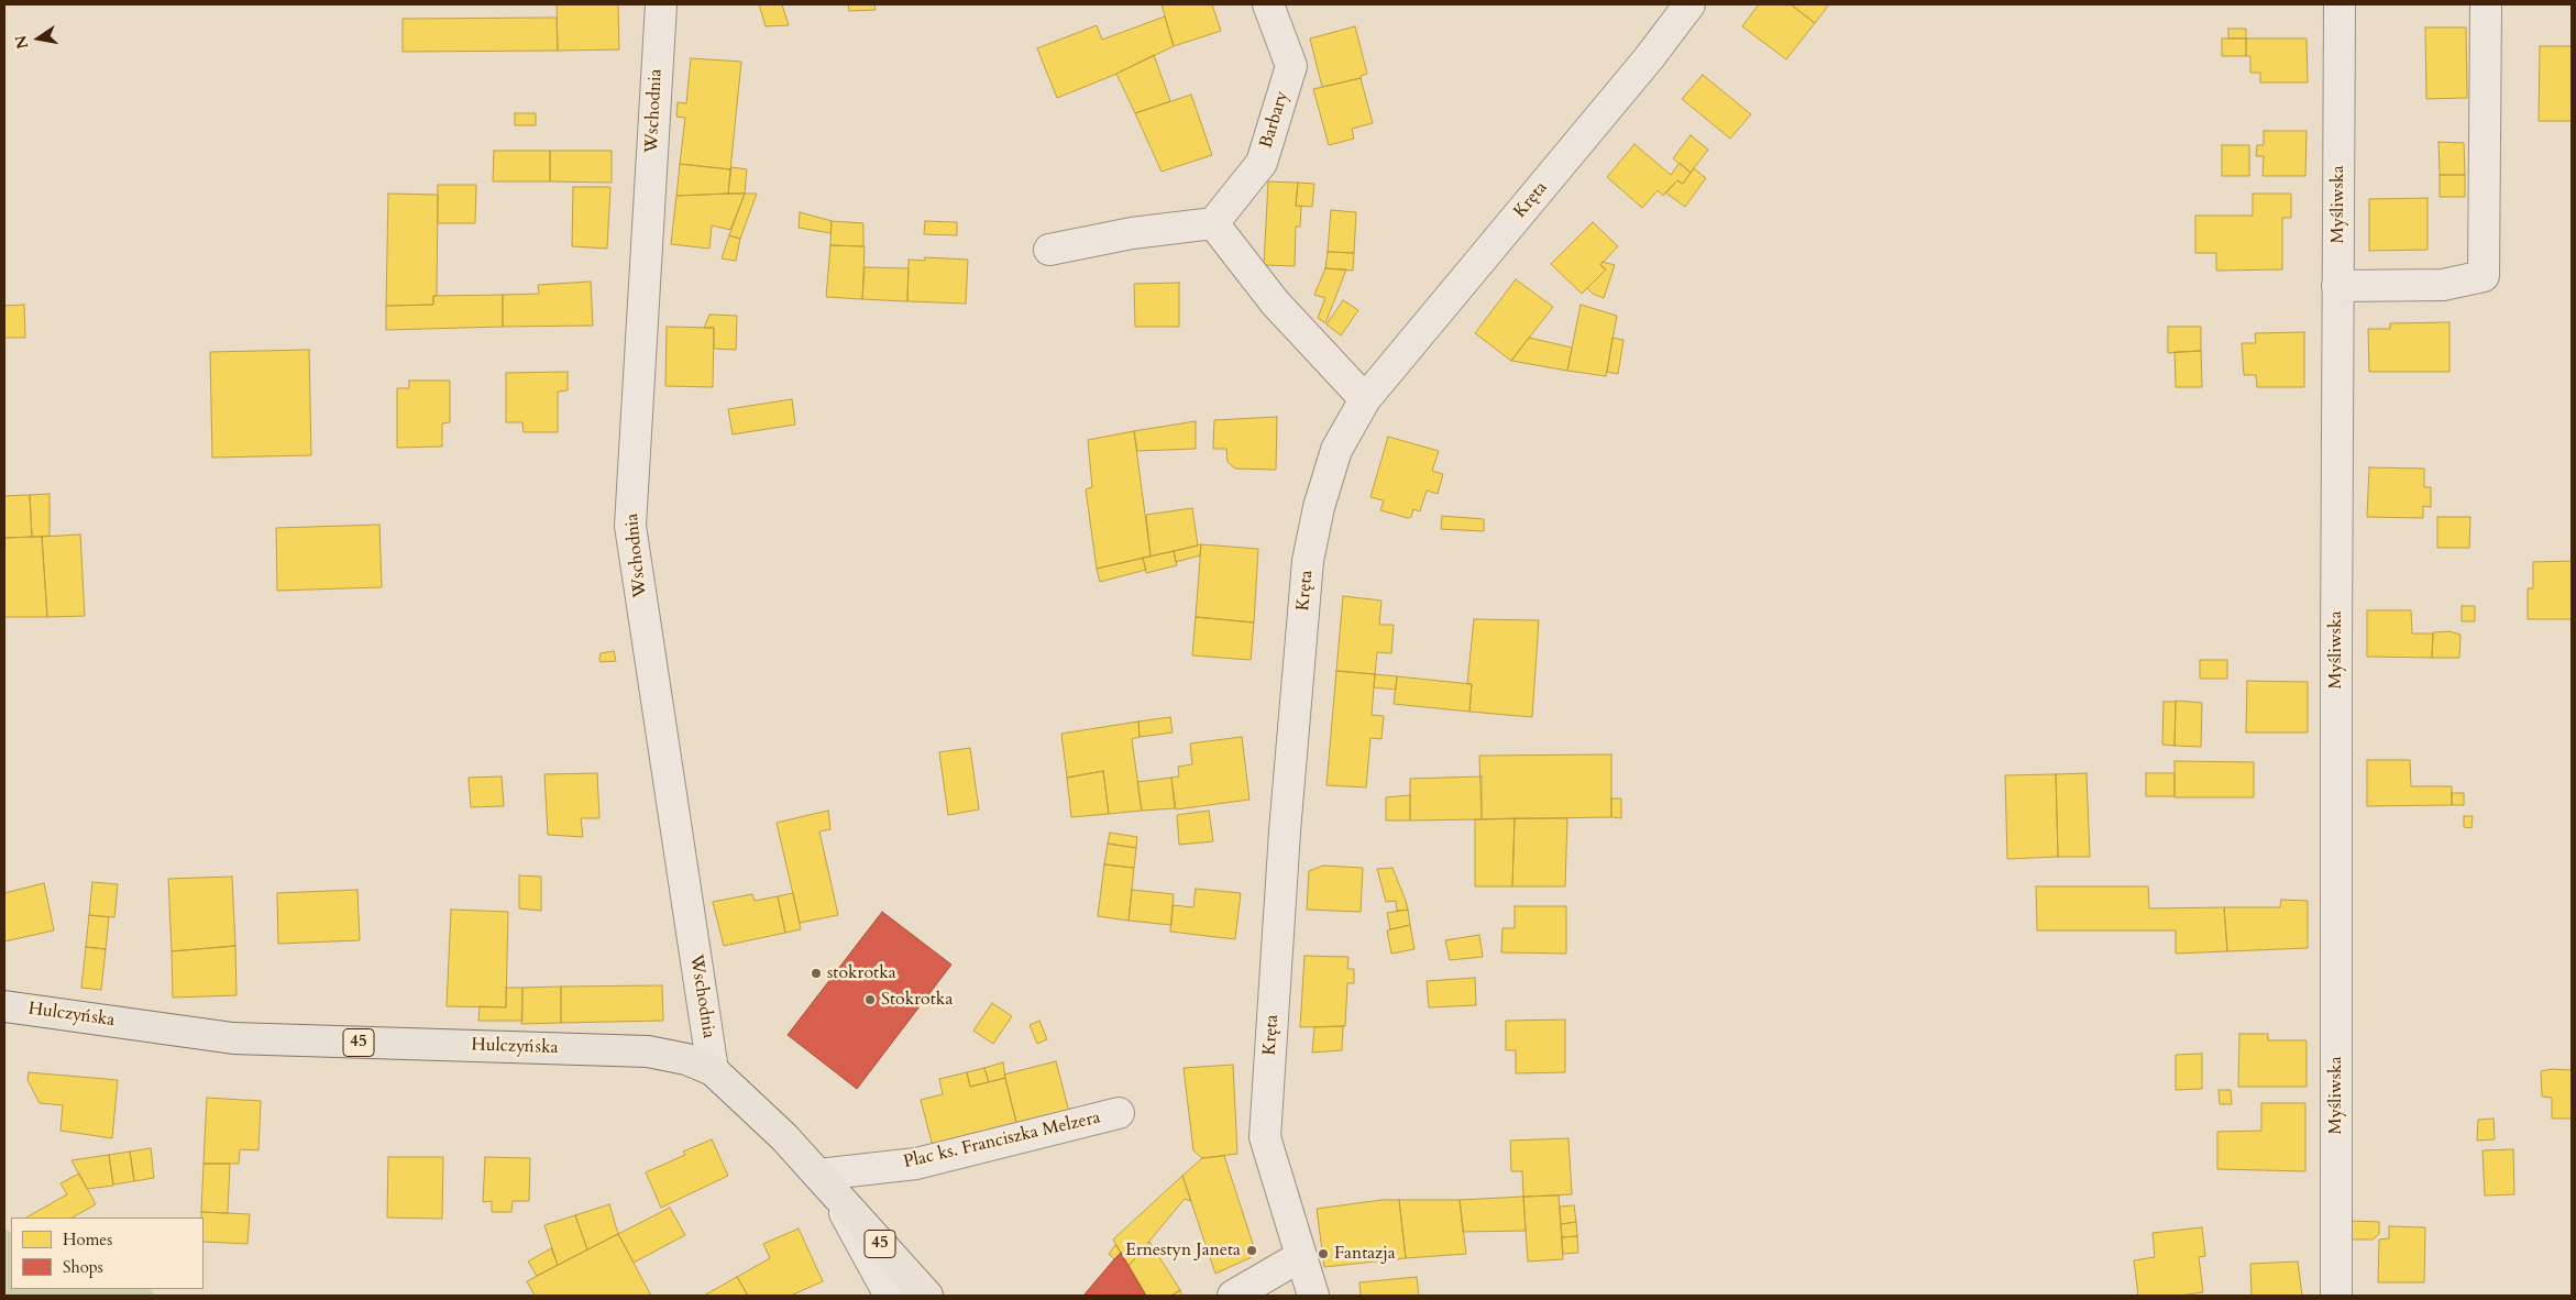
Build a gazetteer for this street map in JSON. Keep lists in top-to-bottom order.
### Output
{
  "streets": {
    "main road": ["Hulczyńska", "45"],
    "street": [
      "Wschodnia",
      "Barbary",
      "Kręta",
      "Myśliwska",
      "Plac ks. Franciszka Melzera"
    ]
  },
  "crossings": [
    ["Wschodnia", "Hulczyńska"],
    ["Hulczyńska", "Plac ks. Franciszka Melzera"]
  ],
  "places": [
    "stokrotka",
    "Stokrotka",
    "Ernestyn Janeta",
    "Fantazja"
  ],
  "legend": ["Homes", "Shops"],
  "north": "left"
}
